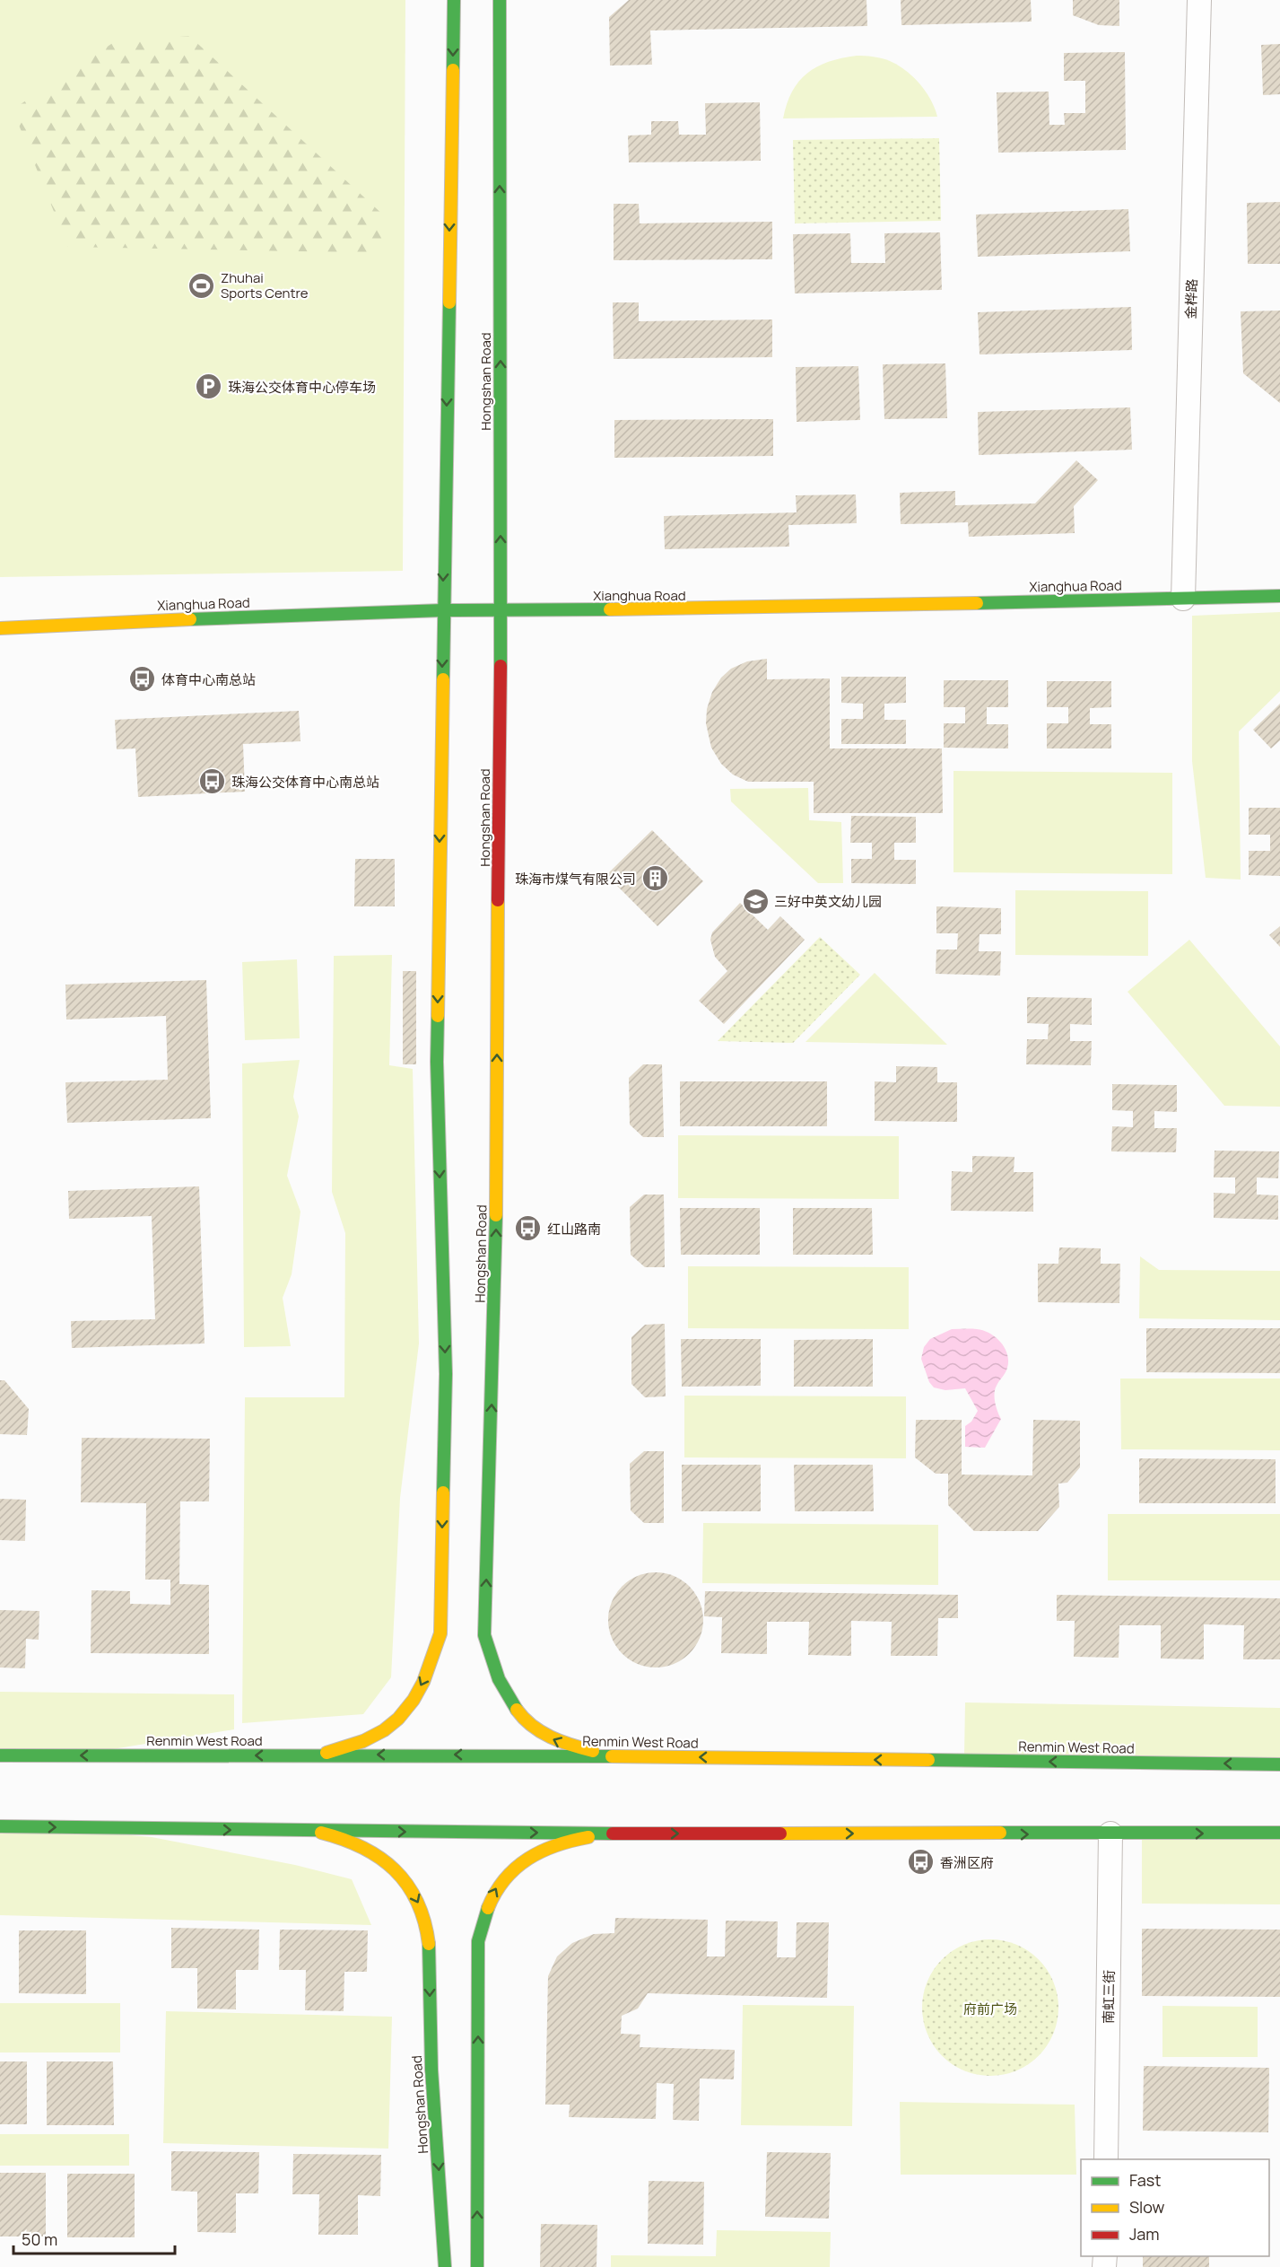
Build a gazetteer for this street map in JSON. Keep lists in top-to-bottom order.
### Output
{
  "streets": {
    "main road": ["Hongshan Road", "Xianghua Road", "Renmin West Road"],
    "street": ["金桦路", "南虹三街"]
  },
  "crossings": [
    ["金桦路", "Xianghua Road"],
    ["Hongshan Road", "Xianghua Road"],
    ["Hongshan Road", "Renmin West Road"]
  ],
  "parks": ["府前广场"],
  "places": {
    "sports": ["Zhuhai Sports Centre"],
    "parking": ["珠海公交体育中心停车场"],
    "bus stop": [
      "体育中心南总站",
      "珠海公交体育中心南总站",
      "红山路南",
      "香洲区府"
    ],
    "building": ["珠海市煤气有限公司"],
    "school or university": ["三好中英文幼儿园"]
  },
  "legend": ["Fast", "Slow", "Jam"],
  "scale_bar": "50 m"
}
